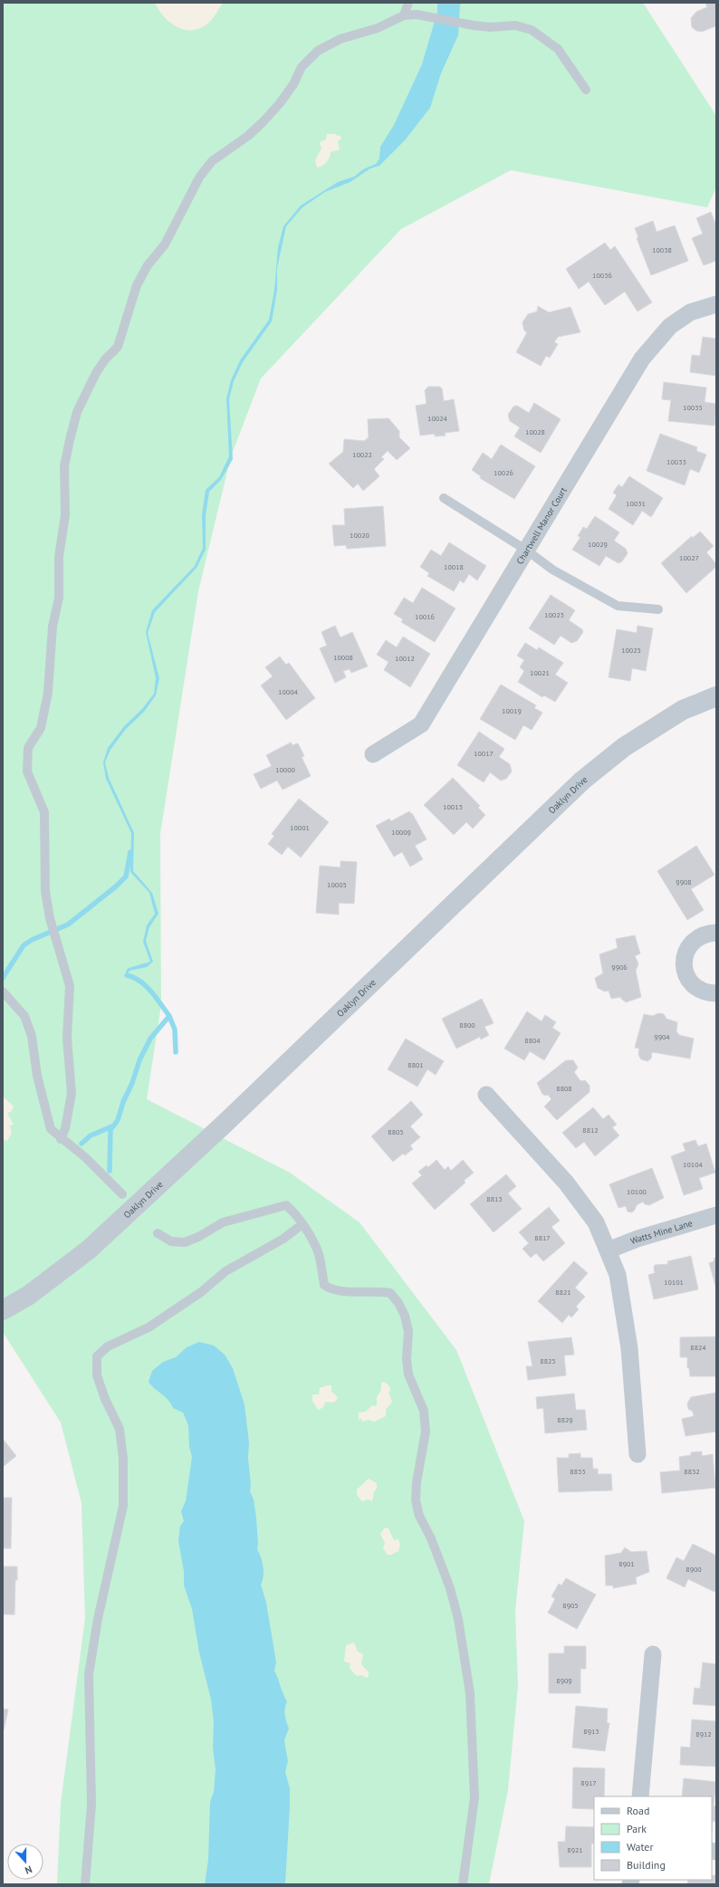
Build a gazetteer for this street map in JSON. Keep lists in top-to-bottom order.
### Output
{
  "streets": {
    "street": ["Chartwell Manor Court", "Oaklyn Drive", "Watts Mine Lane"]
  },
  "house_numbers": [
    "10038",
    "10036",
    "10035",
    "10024",
    "10028",
    "10022",
    "10033",
    "10026",
    "10031",
    "10020",
    "10029",
    "10027",
    "10018",
    "10023",
    "10016",
    "10025",
    "10008",
    "10012",
    "10021",
    "10004",
    "10019",
    "10017",
    "10000",
    "10013",
    "10001",
    "10009",
    "9908",
    "10005",
    "9906",
    "8800",
    "9904",
    "8804",
    "8801",
    "8808",
    "8812",
    "8805",
    "10104",
    "10100",
    "8813",
    "8817",
    "10101",
    "8821",
    "8824",
    "8825",
    "8829",
    "8833",
    "8832",
    "8901",
    "8900",
    "8905",
    "8909",
    "8913",
    "8912",
    "8917",
    "8921"
  ],
  "legend": [
    "Road",
    "Park",
    "Water",
    "Building"
  ],
  "north": "bottom"
}
